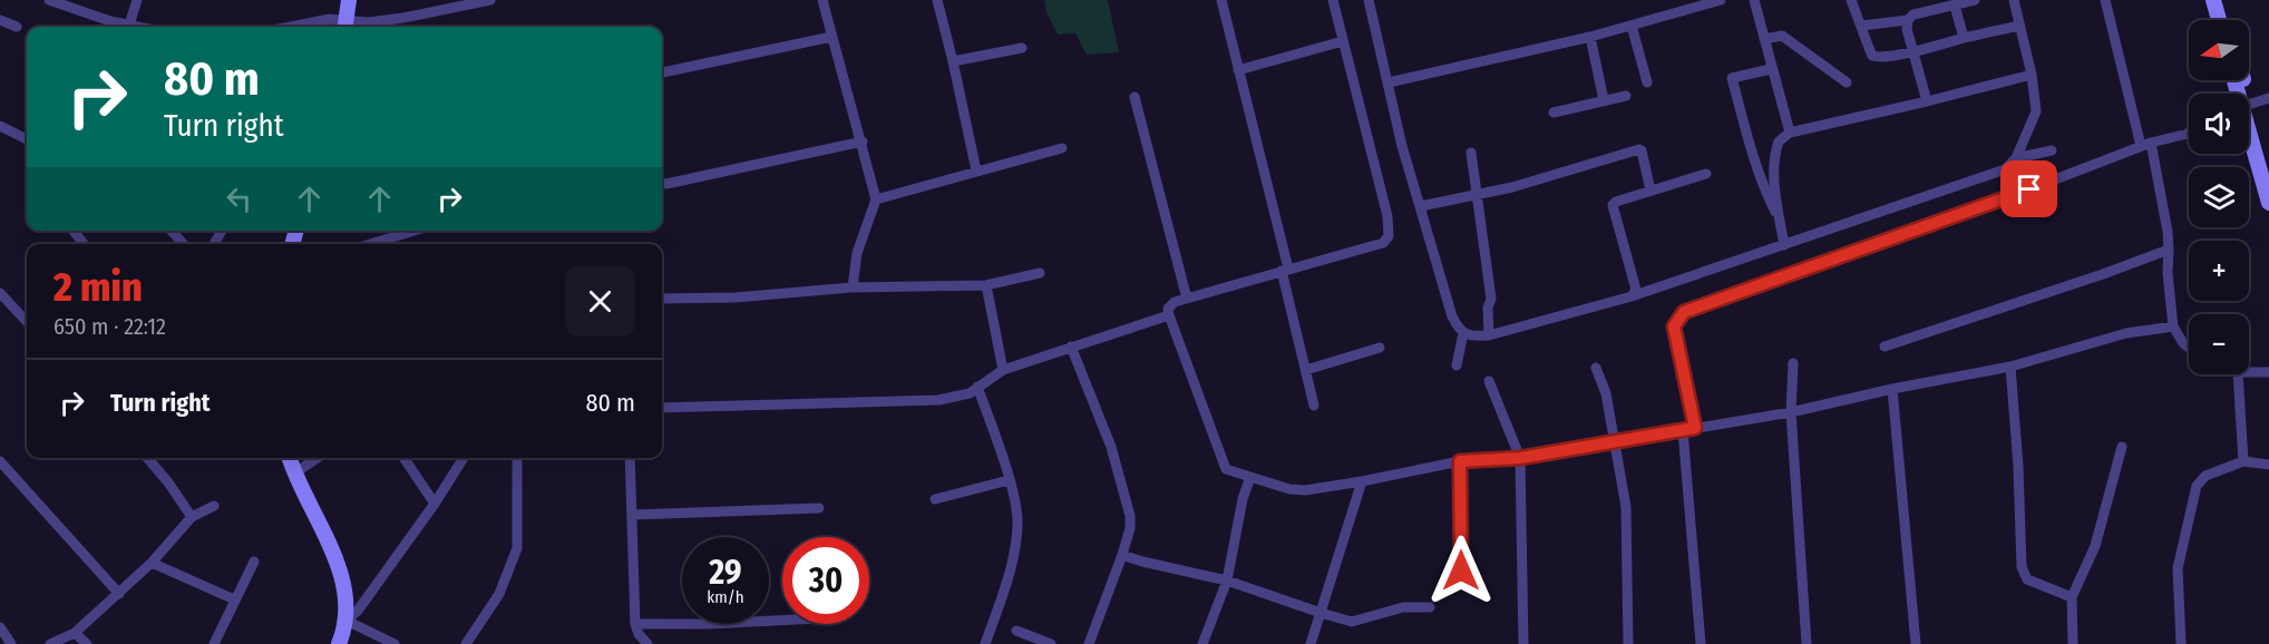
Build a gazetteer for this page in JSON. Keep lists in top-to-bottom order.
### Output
{
  "north": "left",
  "page": {
    "map_buttons": ["+", "−"],
    "turn": ["80 m", "Turn right"],
    "heading": ["2 min", "650 m · 22:12"],
    "list": [
      {
        "name": "Turn right",
        "value": "80 m"
      }
    ],
    "speed": "29 km/h",
    "limit": "30"
  }
}
